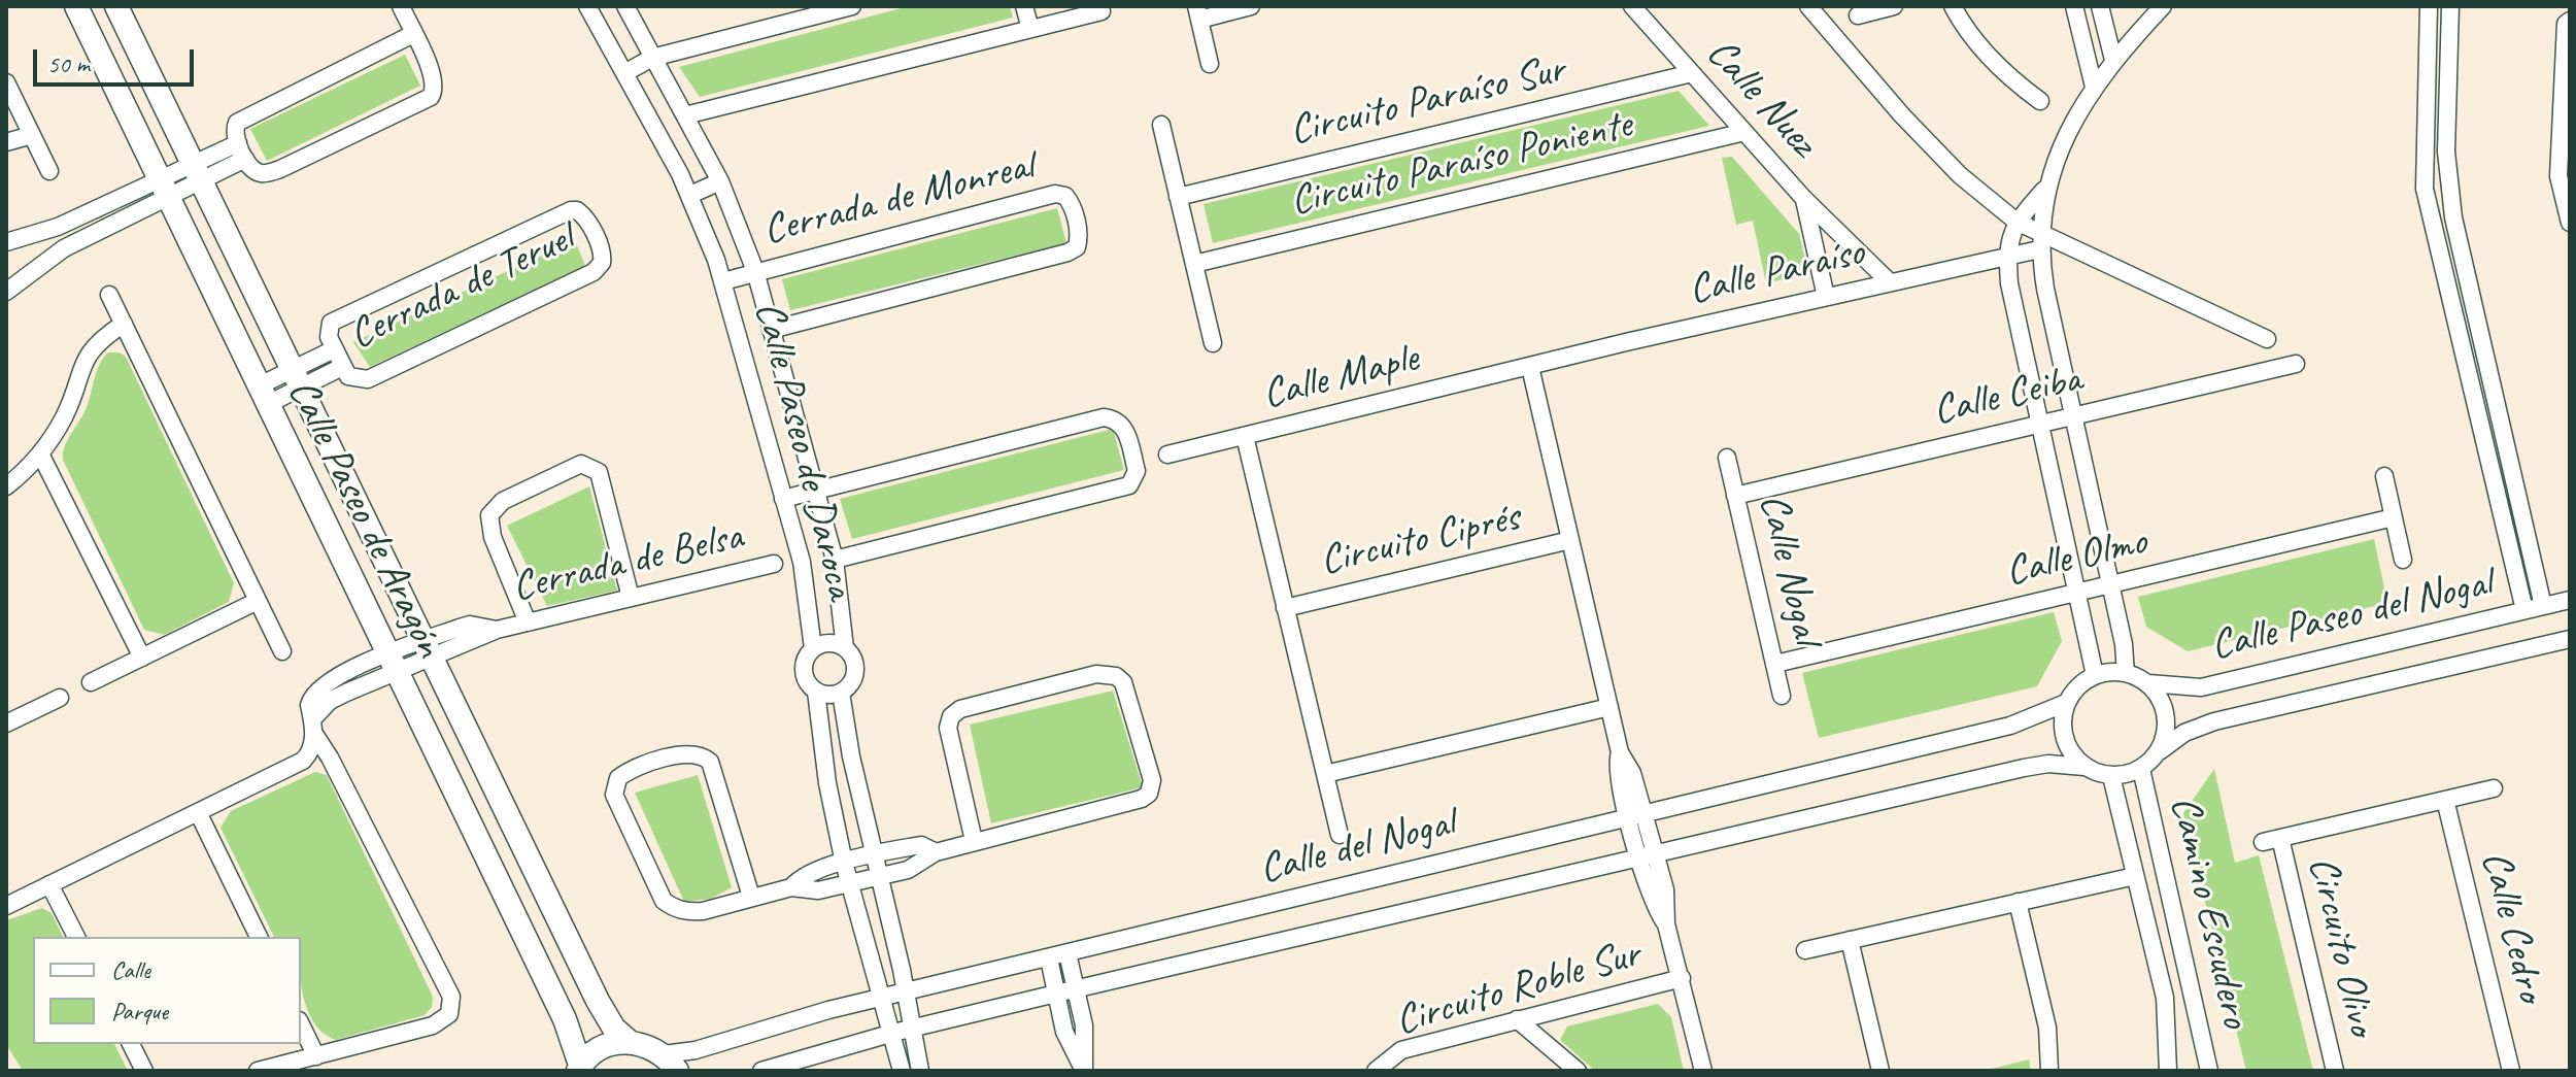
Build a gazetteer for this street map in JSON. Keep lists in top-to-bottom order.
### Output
{
  "streets": {
    "street": [
      "Calle Nuez",
      "Circuito Paraíso Sur",
      "Circuito Paraíso Poniente",
      "Cerrada de Monreal",
      "Calle Paraíso",
      "Cerrada de Teruel",
      "Calle Maple",
      "Calle Ceiba",
      "Calle Paseo de Daroca",
      "Calle Paseo de Aragón",
      "Circuito Ciprés",
      "Calle Olmo",
      "Cerrada de Belsa",
      "Calle Nogal",
      "Calle Paseo del Nogal",
      "Calle del Nogal",
      "Camino Escudero",
      "Calle Cedro",
      "Circuito Olivo",
      "Circuito Roble Sur"
    ]
  },
  "crossings": [
    ["Calle Nuez", "Circuito Paraíso Sur"],
    ["Calle Nuez", "Circuito Paraíso Poniente"],
    ["Calle Nuez", "Calle Paraíso"],
    ["Cerrada de Monreal", "Calle Paseo de Daroca"],
    ["Calle Paraíso", "Calle Maple"],
    ["Calle Paraíso", "Circuito Ciprés"],
    ["Cerrada de Teruel", "Calle Paseo de Aragón"],
    ["Calle Maple", "Circuito Ciprés"],
    ["Calle Ceiba", "Calle Nogal"],
    ["Calle Paseo de Aragón", "Cerrada de Belsa"],
    ["Circuito Ciprés", "Calle del Nogal"],
    ["Circuito Ciprés", "Circuito Roble Sur"],
    ["Calle Olmo", "Calle Nogal"],
    ["Calle Paseo del Nogal", "Calle del Nogal"],
    ["Calle Paseo del Nogal", "Camino Escudero"],
    ["Calle del Nogal", "Camino Escudero"]
  ],
  "legend": ["Calle", "Parque"],
  "scale_bar": "50 m"
}
